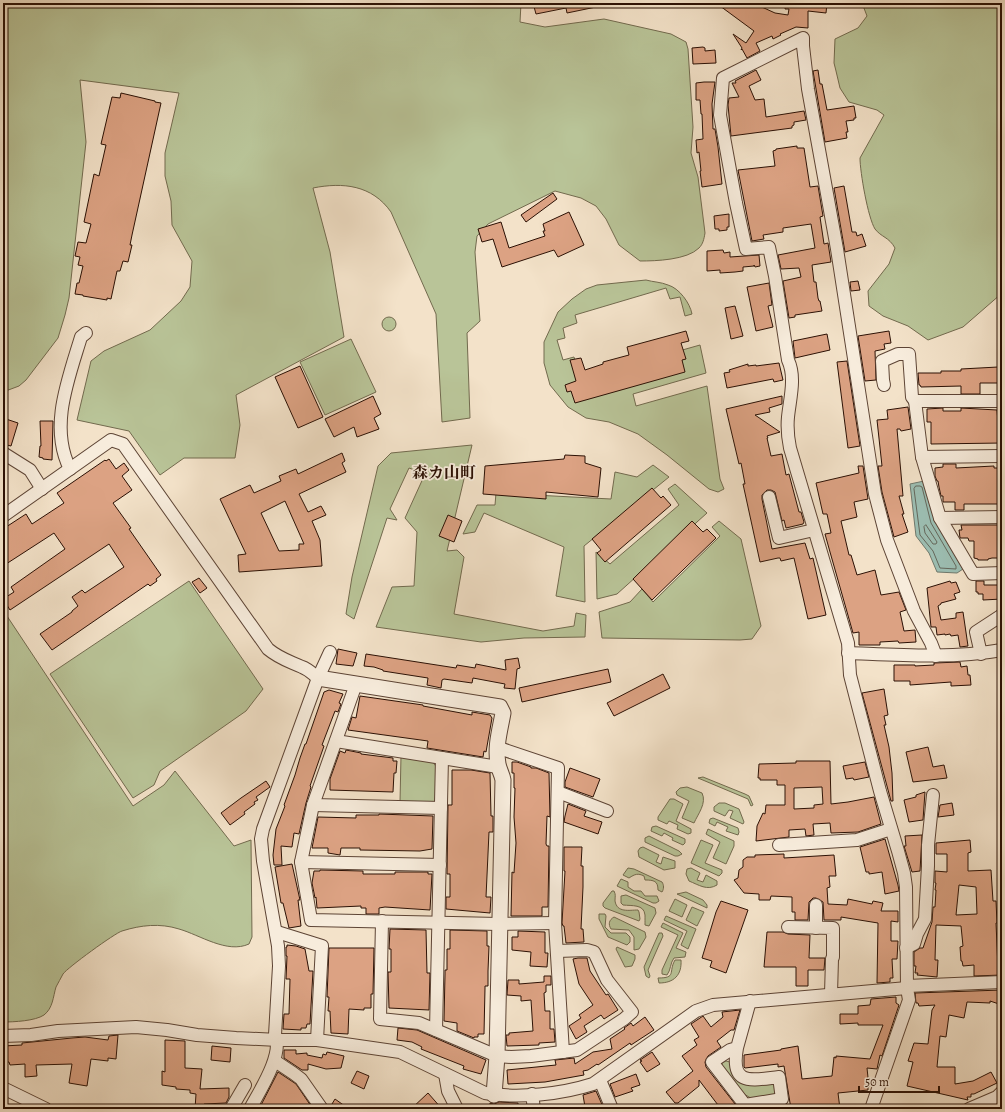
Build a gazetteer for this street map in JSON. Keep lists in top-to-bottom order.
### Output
{
  "districts": ["森カ山町"],
  "scale_bar": "50 m"
}
